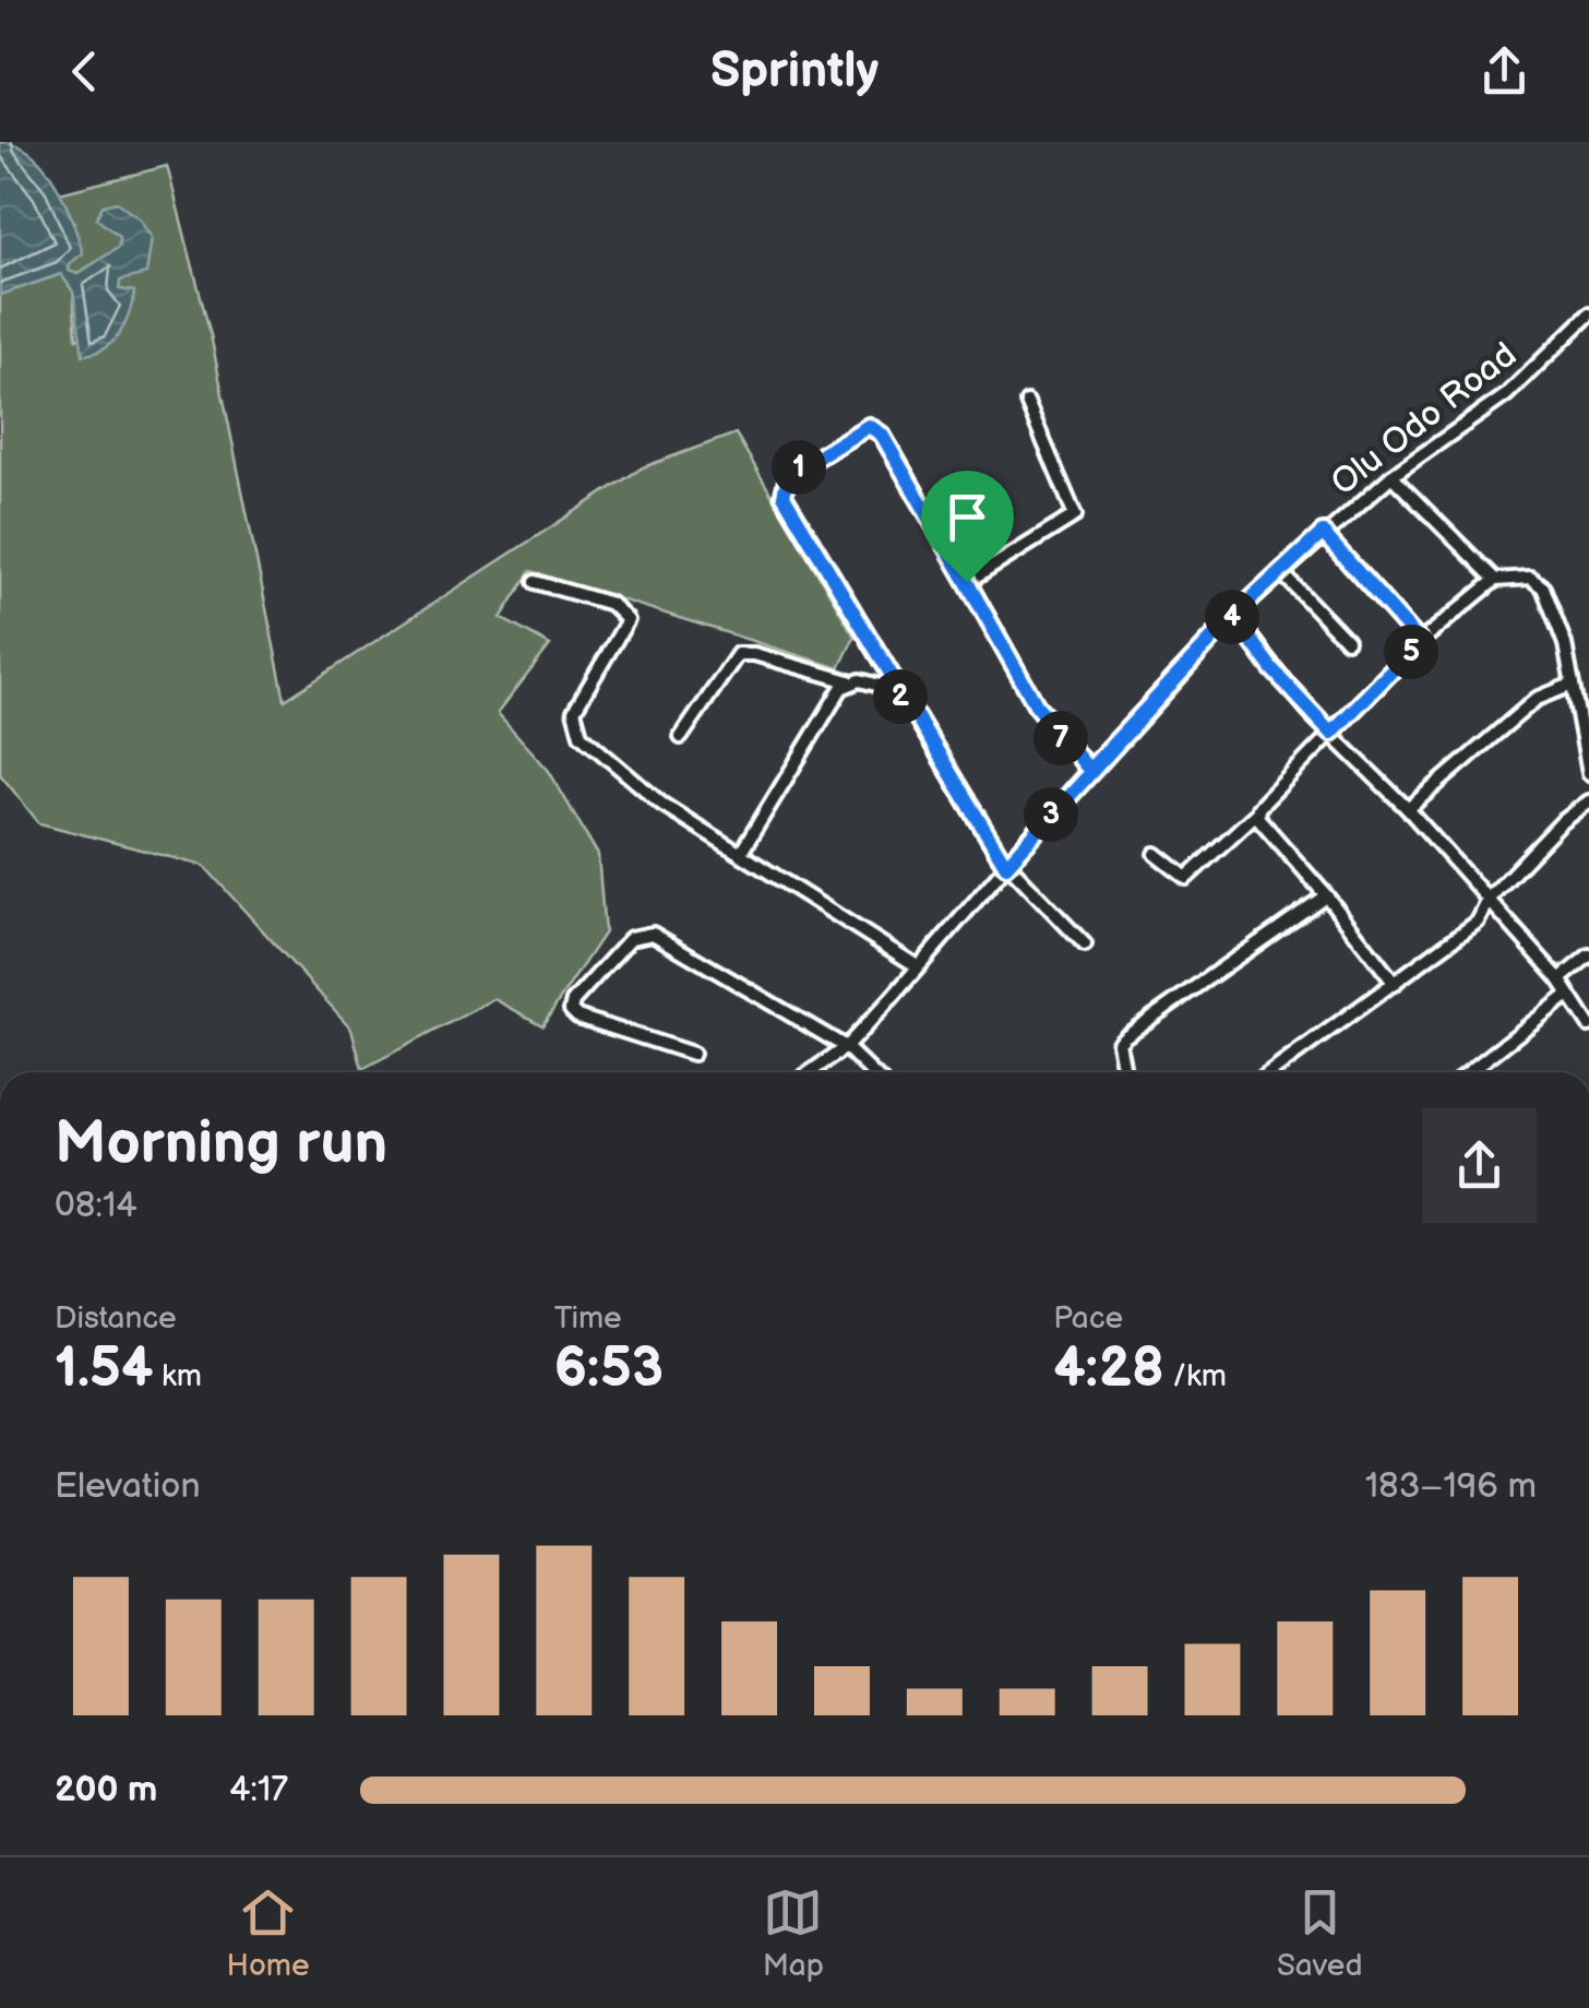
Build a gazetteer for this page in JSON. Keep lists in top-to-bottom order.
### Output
{
  "streets": {
    "street": ["Olu Odo Road"]
  },
  "page": {
    "header": "Sprintly",
    "pins": [
      "1",
      "4",
      "5",
      "2",
      "7",
      "3"
    ],
    "heading": ["Morning run", "08:14"],
    "stats": [
      ["Distance", "1.54 km"],
      ["Time", "6:53"],
      ["Pace", "4:28 /km"]
    ],
    "chart": ["Elevation", "183–196 m"],
    "list": [
      {
        "name": "200 m",
        "note": "4:17"
      }
    ],
    "tabs": ["Home", "Map", "Saved"]
  }
}
